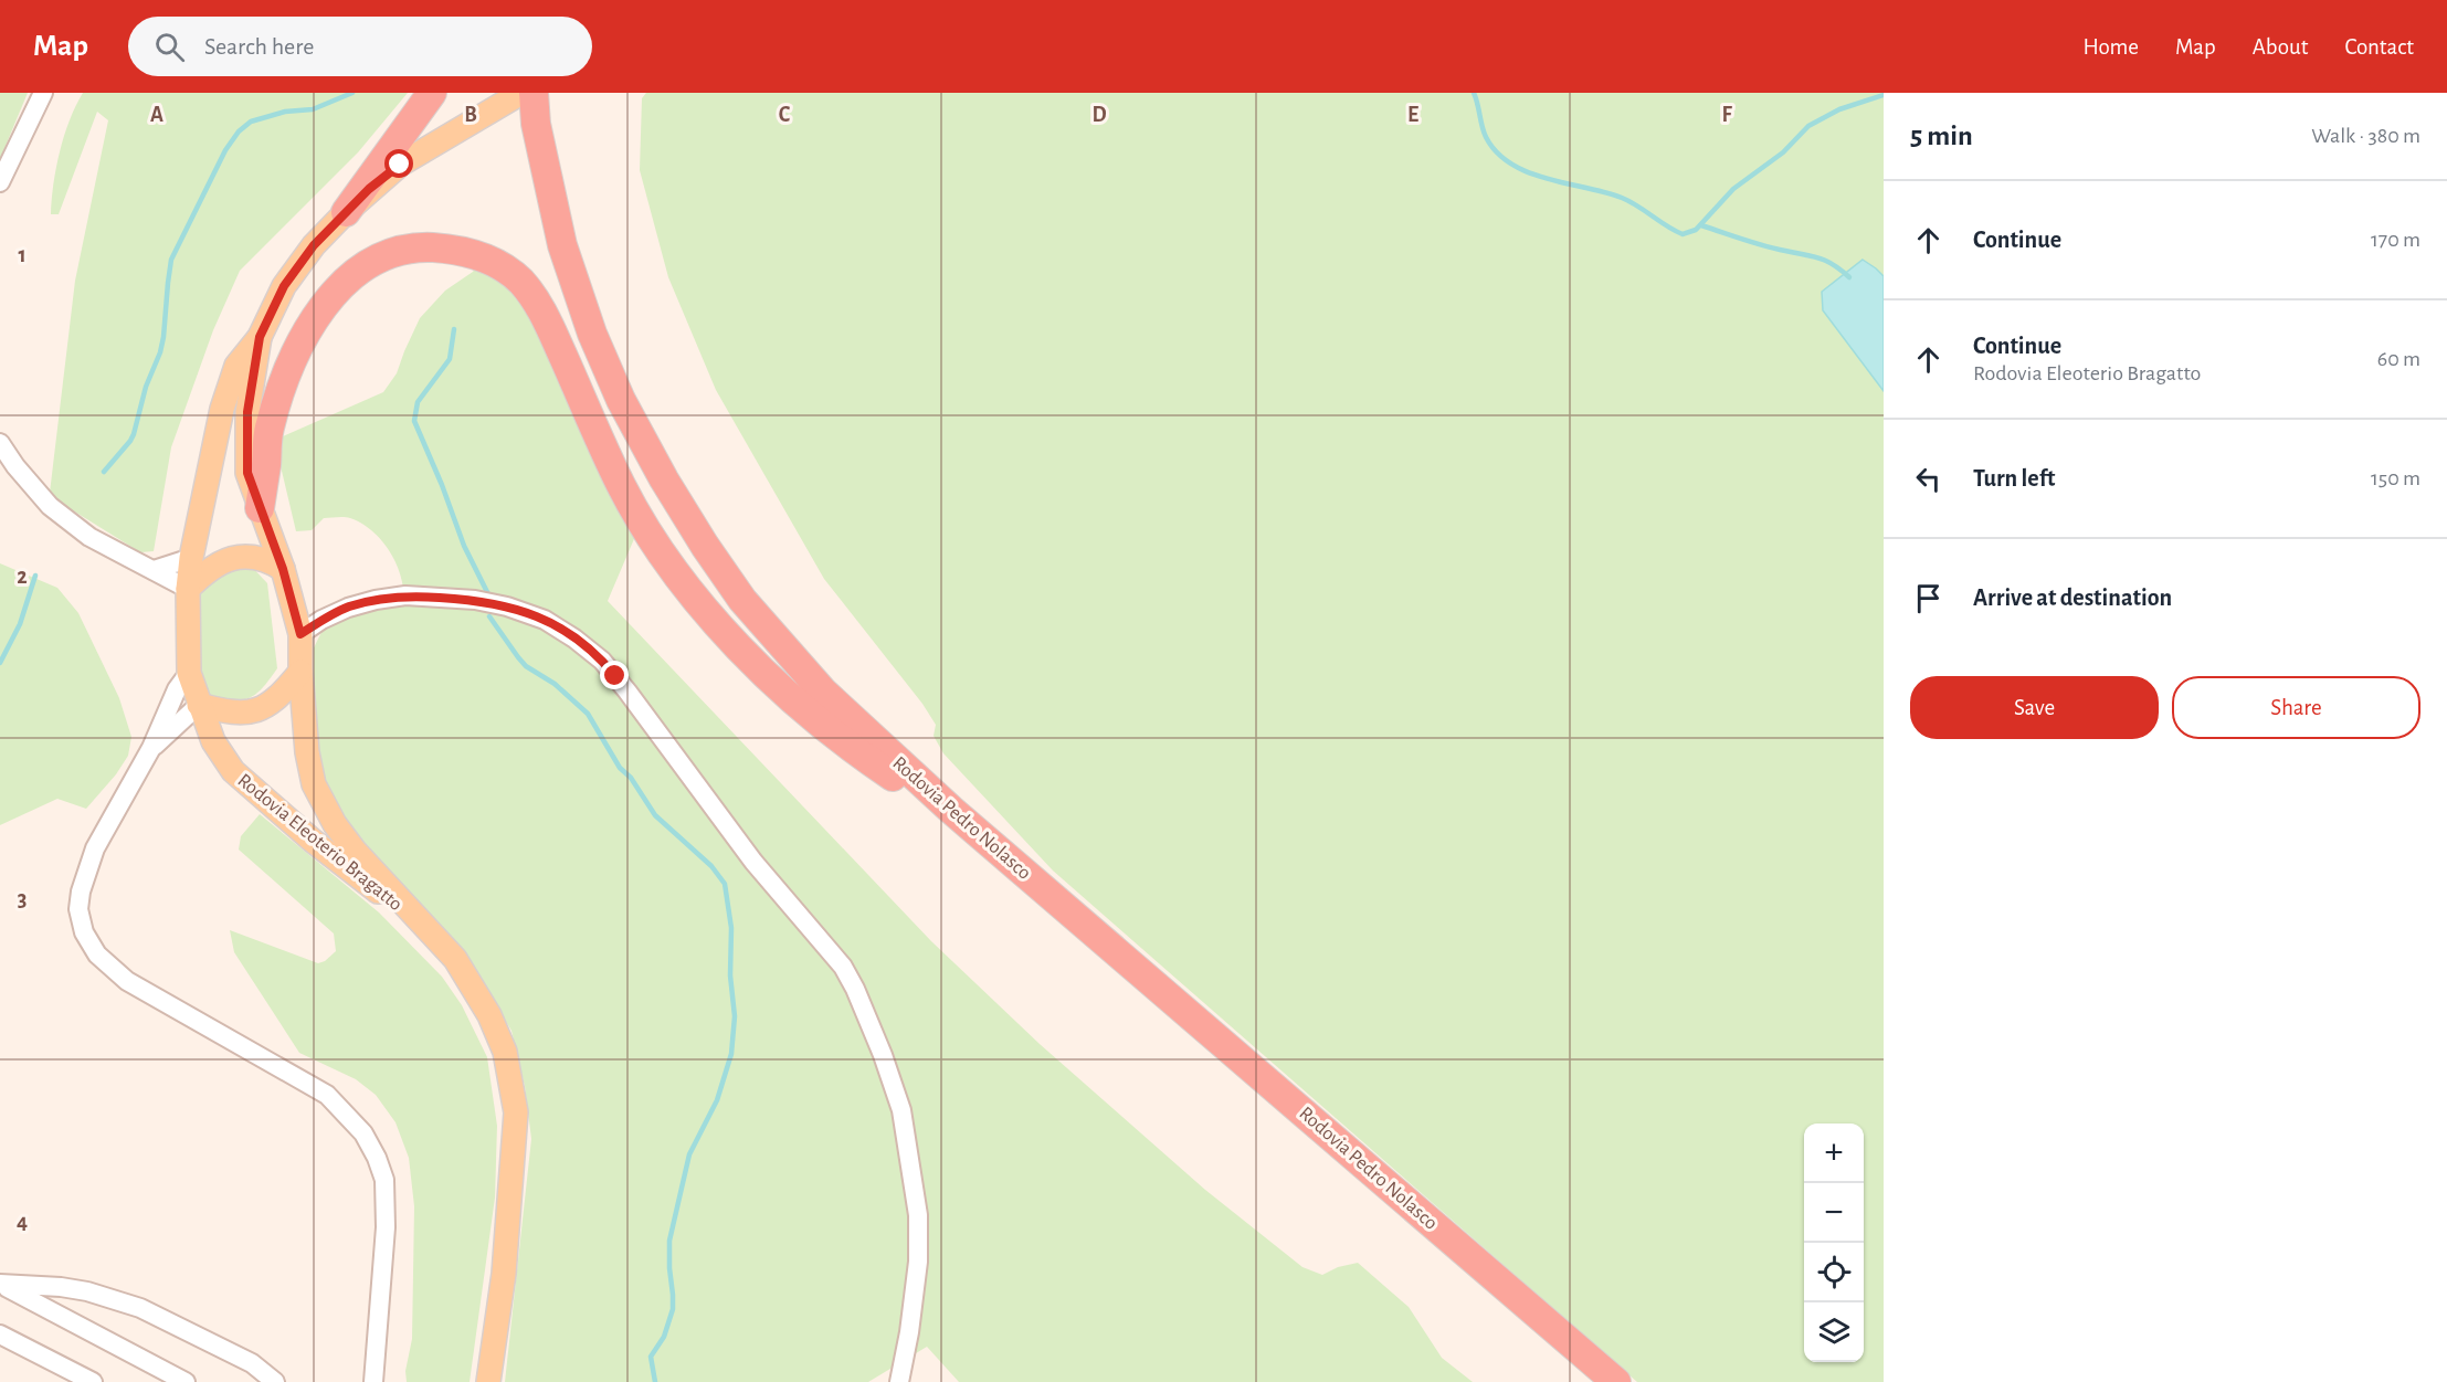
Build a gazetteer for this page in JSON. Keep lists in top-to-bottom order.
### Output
{
  "streets": {
    "highway": ["Rodovia Pedro Nolasco"],
    "main road": ["Rodovia Eleoterio Bragatto"]
  },
  "page": {
    "header": "Map",
    "search": "Search here",
    "nav": [
      "Home",
      "Map",
      "About",
      "Contact"
    ],
    "heading": ["5 min", "Walk · 380 m"],
    "list": [
      ["Continue", "170 m"],
      ["Continue", "Rodovia Eleoterio Bragatto", "60 m"],
      ["Turn left", "150 m"],
      "Arrive at destination"
    ],
    "buttons": ["Save", "Share"],
    "map_buttons": ["+", "−"]
  },
  "grid": {
    "columns": [
      "A",
      "B",
      "C",
      "D",
      "E",
      "F"
    ],
    "rows": [
      "1",
      "2",
      "3",
      "4"
    ]
  }
}
